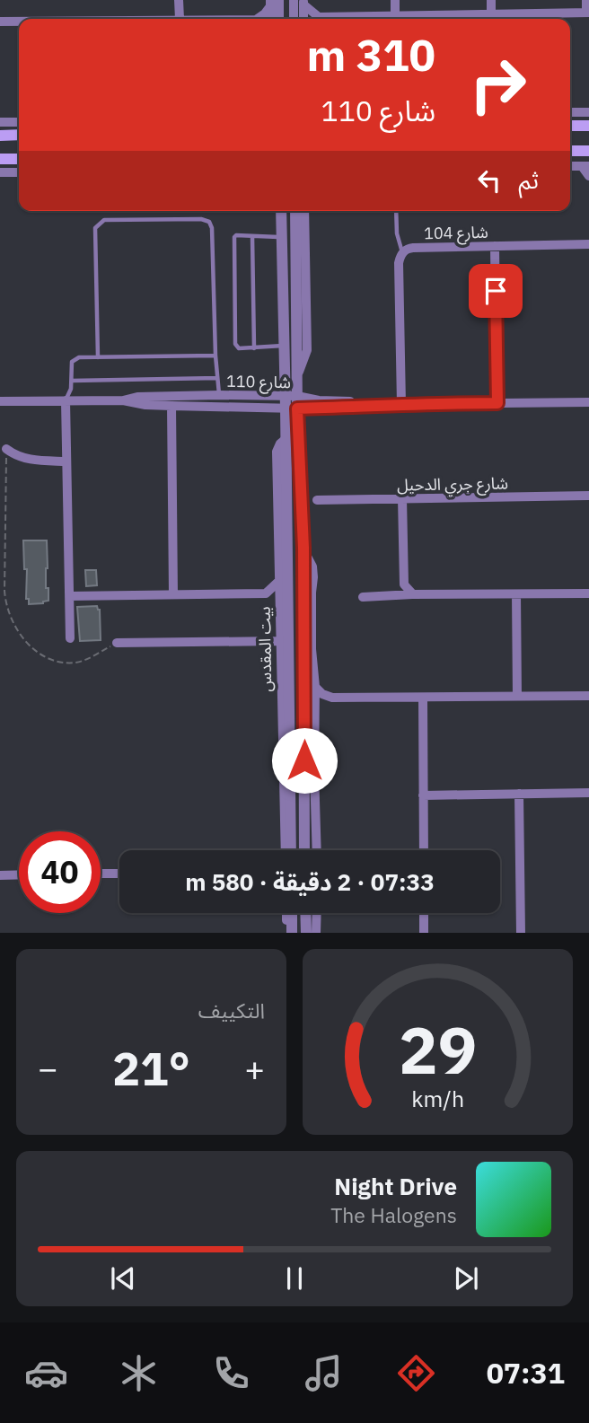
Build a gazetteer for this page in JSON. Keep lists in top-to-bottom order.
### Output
{
  "streets": {
    "street": [
      "شارع 104",
      "شارع 110",
      "شارع جري الدحيل",
      "بيت المقدس"
    ]
  },
  "crossings": [
    ["شارع 110", "بيت المقدس"]
  ],
  "page": {
    "turn": ["310 m", "شارع 110"],
    "then": "ثم",
    "limit": "40",
    "trip": "07:33 · 2 دقيقة · 580 m",
    "tile": "التكييف",
    "heat": ["−", "21°", "+"],
    "song": ["Night Drive", "The Halogens"],
    "tabs": "07:31",
    "gauge": ["29", "km/h"]
  }
}
